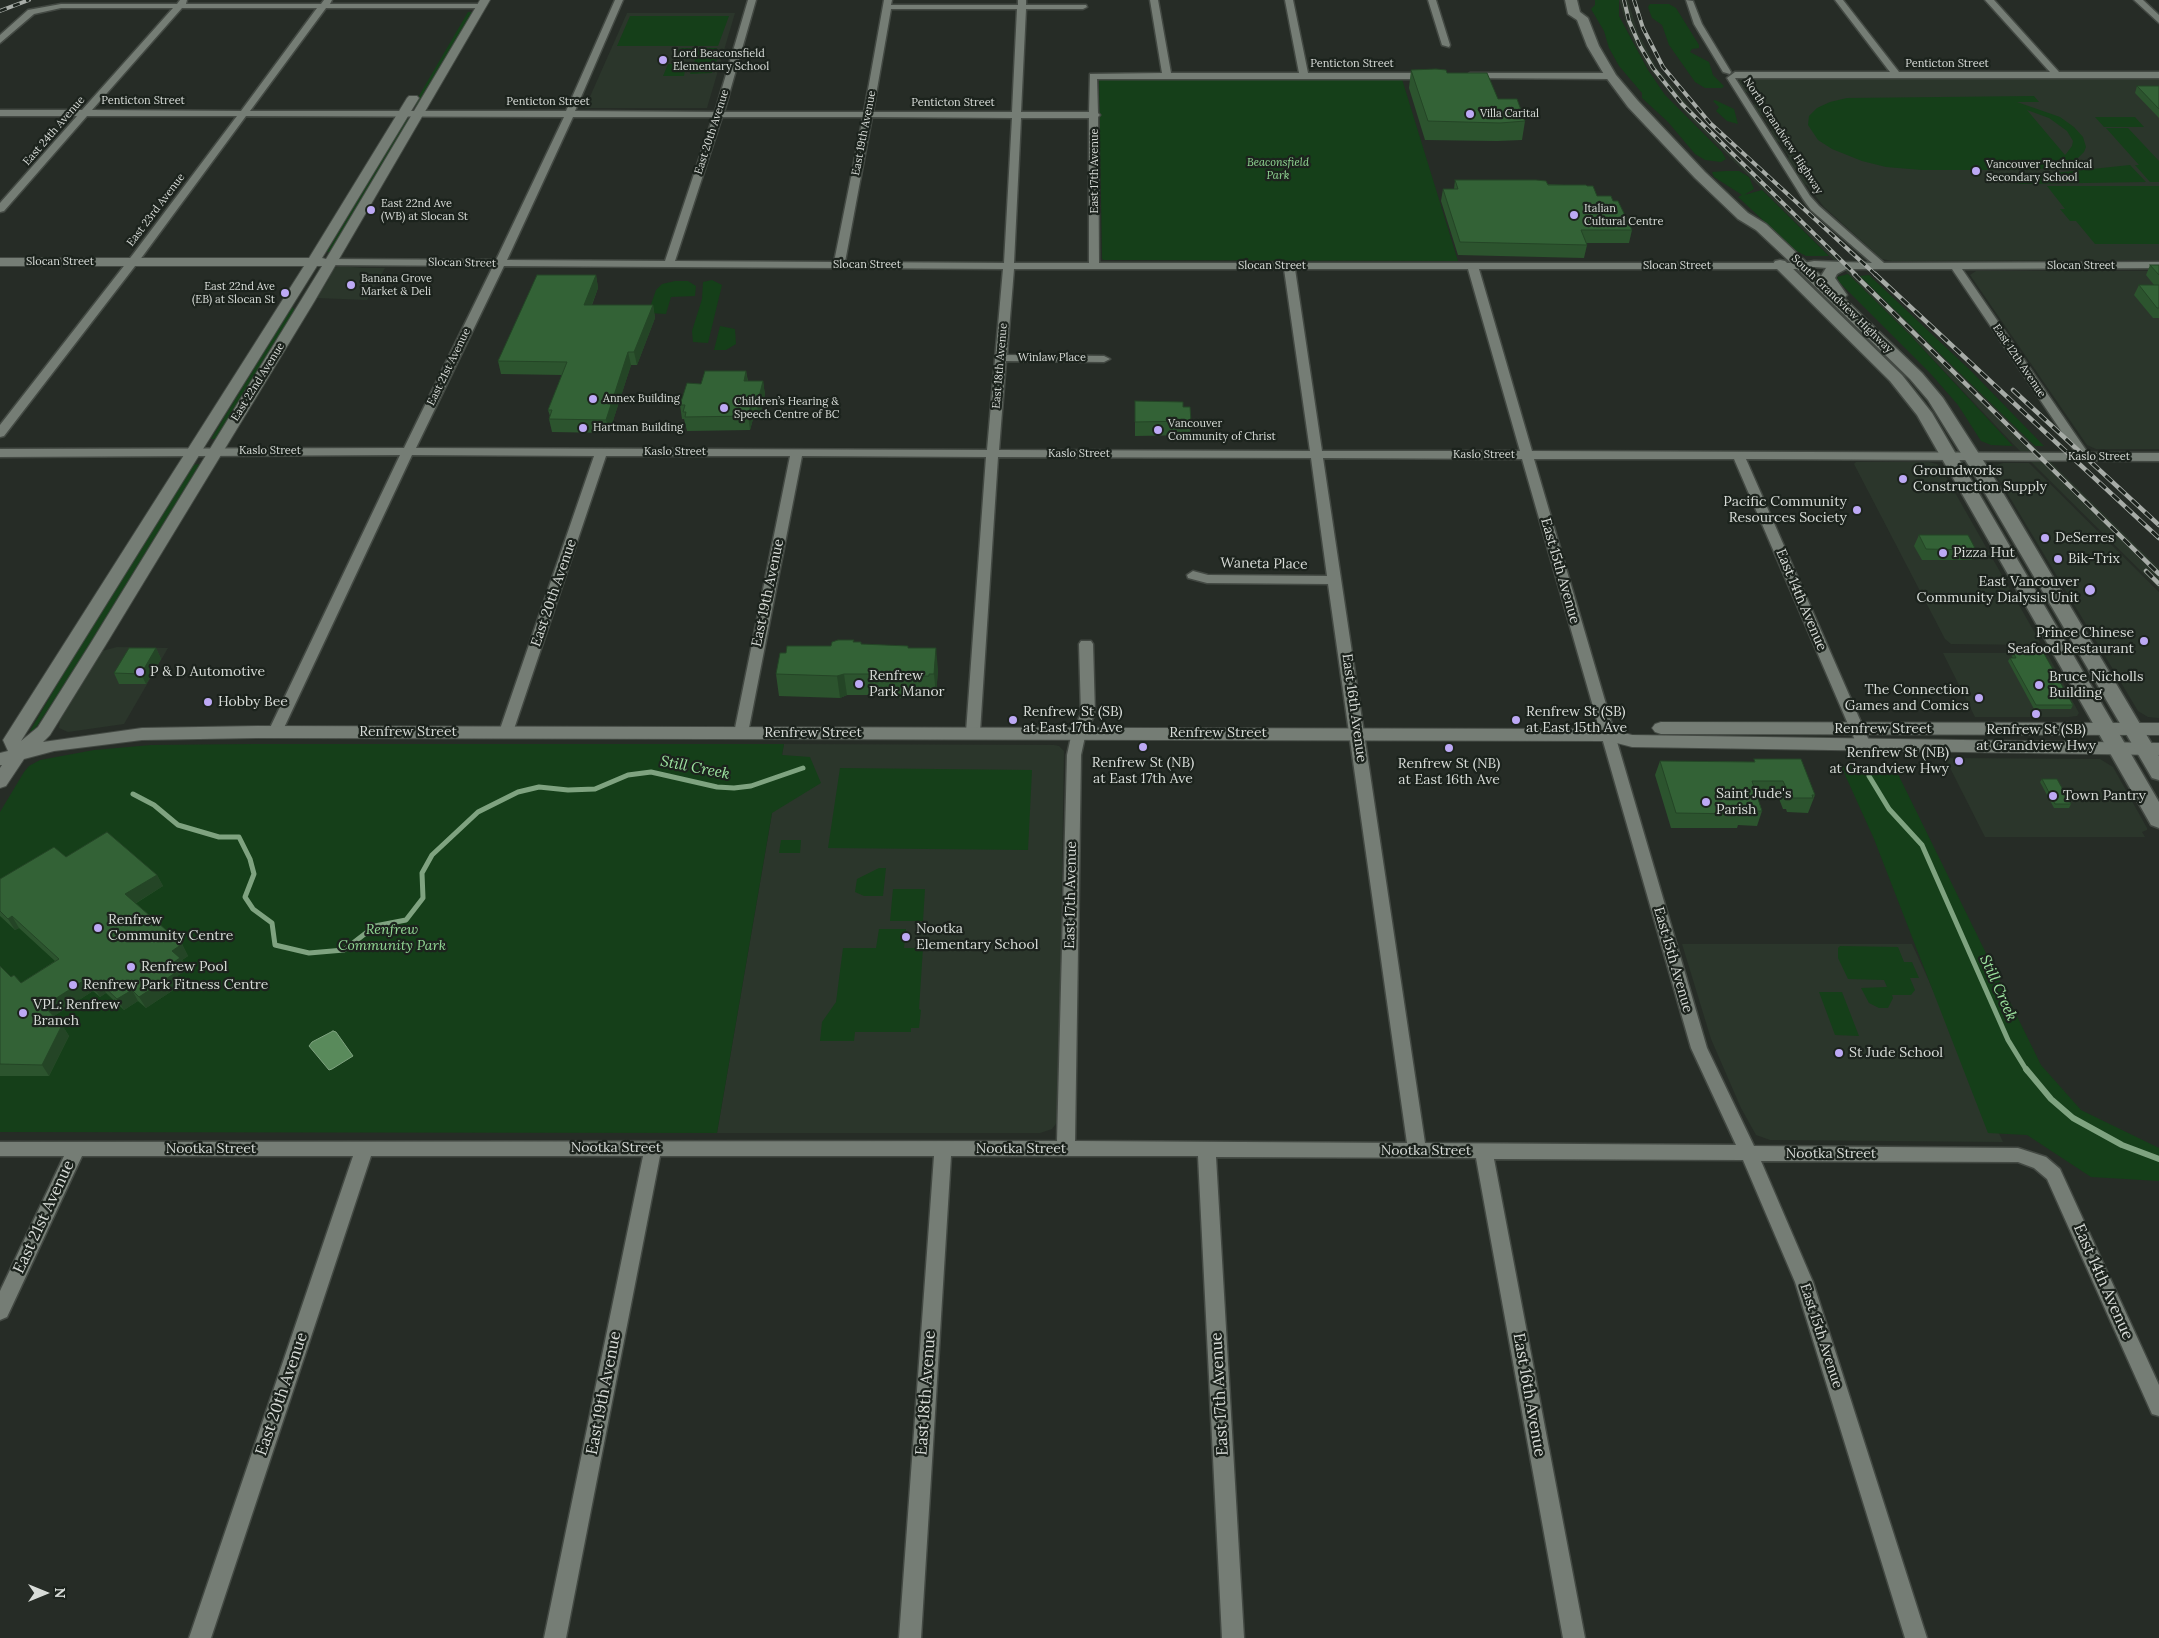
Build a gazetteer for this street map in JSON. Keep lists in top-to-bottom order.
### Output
{
  "streets": {
    "main road": ["South Grandview Highway"],
    "street": [
      "Penticton Street",
      "East 24th Avenue",
      "East 20th Avenue",
      "East 19th Avenue",
      "North Grandview Highway",
      "East 17th Avenue",
      "East 23rd Avenue",
      "Slocan Street",
      "Winlaw Place",
      "East 12th Avenue",
      "East 18th Avenue",
      "East 21st Avenue",
      "East 22nd Avenue",
      "Kaslo Street",
      "Waneta Place",
      "East 15th Avenue",
      "East 14th Avenue",
      "East 16th Avenue",
      "Renfrew Street",
      "Nootka Street"
    ]
  },
  "crossings": [
    ["Penticton Street", "East 24th Avenue"],
    ["Penticton Street", "East 20th Avenue"],
    ["Penticton Street", "East 19th Avenue"],
    ["Penticton Street", "North Grandview Highway"],
    ["Penticton Street", "East 17th Avenue"],
    ["Penticton Street", "East 23rd Avenue"],
    ["Penticton Street", "East 18th Avenue"],
    ["Penticton Street", "East 21st Avenue"],
    ["Penticton Street", "East 22nd Avenue"],
    ["East 20th Avenue", "Slocan Street"],
    ["East 20th Avenue", "Kaslo Street"],
    ["East 20th Avenue", "Renfrew Street"],
    ["East 20th Avenue", "Nootka Street"],
    ["East 19th Avenue", "Slocan Street"],
    ["East 19th Avenue", "Kaslo Street"],
    ["East 19th Avenue", "Renfrew Street"],
    ["East 19th Avenue", "Nootka Street"],
    ["North Grandview Highway", "Slocan Street"],
    ["East 17th Avenue", "Slocan Street"],
    ["East 17th Avenue", "Renfrew Street"],
    ["East 17th Avenue", "Nootka Street"],
    ["East 23rd Avenue", "Slocan Street"],
    ["Slocan Street", "South Grandview Highway"],
    ["Slocan Street", "East 12th Avenue"],
    ["Slocan Street", "East 18th Avenue"],
    ["Slocan Street", "East 21st Avenue"],
    ["Slocan Street", "East 22nd Avenue"],
    ["Slocan Street", "East 15th Avenue"],
    ["Slocan Street", "East 16th Avenue"],
    ["South Grandview Highway", "Kaslo Street"],
    ["South Grandview Highway", "Renfrew Street"],
    ["Winlaw Place", "East 18th Avenue"],
    ["East 12th Avenue", "Kaslo Street"],
    ["East 18th Avenue", "Kaslo Street"],
    ["East 18th Avenue", "Renfrew Street"],
    ["East 18th Avenue", "Nootka Street"],
    ["East 21st Avenue", "Kaslo Street"],
    ["East 21st Avenue", "Renfrew Street"],
    ["East 21st Avenue", "Nootka Street"],
    ["East 22nd Avenue", "Kaslo Street"],
    ["East 22nd Avenue", "Renfrew Street"],
    ["Kaslo Street", "East 15th Avenue"],
    ["Kaslo Street", "East 14th Avenue"],
    ["Kaslo Street", "East 16th Avenue"],
    ["Waneta Place", "East 16th Avenue"],
    ["East 15th Avenue", "Renfrew Street"],
    ["East 15th Avenue", "Nootka Street"],
    ["East 14th Avenue", "Renfrew Street"],
    ["East 14th Avenue", "Nootka Street"],
    ["East 16th Avenue", "Renfrew Street"],
    ["East 16th Avenue", "Nootka Street"]
  ],
  "water": ["Still Creek"],
  "parks": ["Beaconsfield Park", "Renfrew Community Park"],
  "places": [
    "Lord Beaconsfield Elementary School",
    "Villa Carital",
    "Vancouver Technical Secondary School",
    "East 22nd Ave (WB) at Slocan St",
    "Italian Cultural Centre",
    "Banana Grove Market & Deli",
    "East 22nd Ave (EB) at Slocan St",
    "Annex Building",
    "Children’s Hearing & Speech Centre of BC",
    "Hartman Building",
    "Vancouver Community of Christ",
    "Groundworks Construction Supply",
    "Pacific Community Resources Society",
    "DeSerres",
    "Pizza Hut",
    "Bik-Trix",
    "East Vancouver Community Dialysis Unit",
    "Prince Chinese Seafood Restaurant",
    "P & D Automotive",
    "Renfrew Park Manor",
    "Bruce Nicholls Building",
    "The Connection Games and Comics",
    "Hobby Bee",
    "Renfrew St (SB) at Grandview Hwy",
    "Renfrew St (SB) at East 17th Ave",
    "Renfrew St (SB) at East 15th Ave",
    "Renfrew St (NB) at East 17th Ave",
    "Renfrew St (NB) at East 16th Ave",
    "Renfrew St (NB) at Grandview Hwy",
    "Town Pantry",
    "Saint Jude's Parish",
    "Renfrew Community Centre",
    "Nootka Elementary School",
    "Renfrew Pool",
    "Renfrew Park Fitness Centre",
    "VPL: Renfrew Branch",
    "St Jude School"
  ],
  "north": "right"
}
